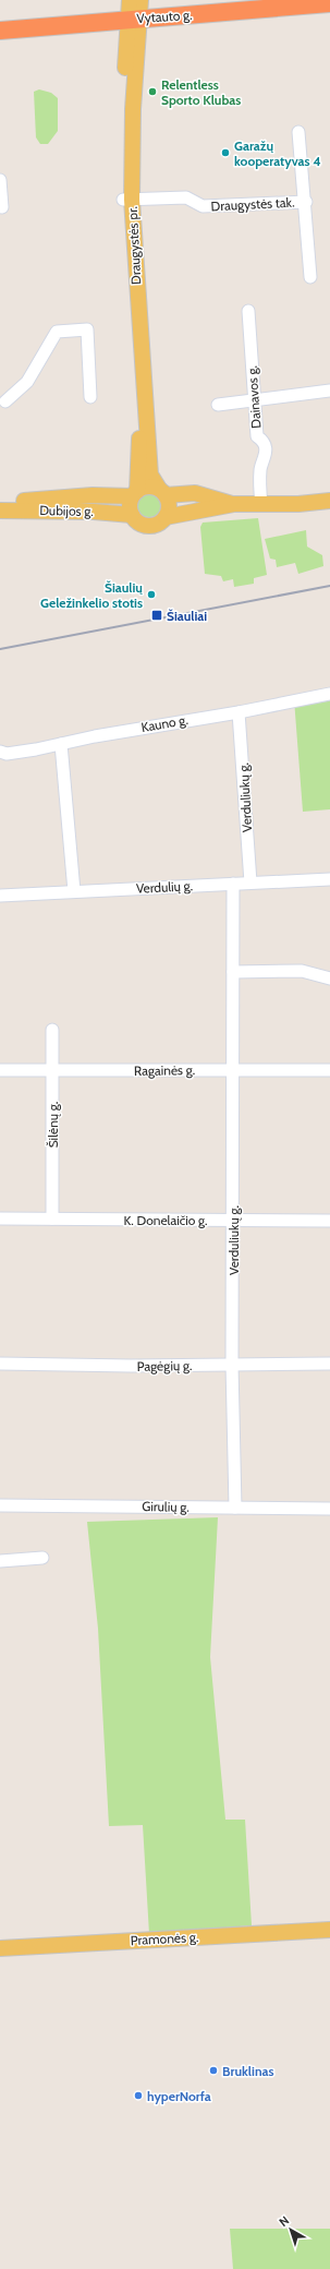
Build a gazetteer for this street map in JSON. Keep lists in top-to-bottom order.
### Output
{
  "streets": {
    "highway": ["Vytauto g."],
    "main road": ["Draugystės pr.", "Dubijos g.", "Pramonės g."],
    "street": [
      "Draugystės tak.",
      "Dainavos g.",
      "Kauno g.",
      "Verduliukų g.",
      "Verdulių g.",
      "Ragainės g.",
      "Šilėnų g.",
      "K. Donelaičio g.",
      "Pagėgių g.",
      "Girulių g."
    ]
  },
  "crossings": [
    ["Vytauto g.", "Draugystės pr."],
    ["Draugystės tak.", "Draugystės pr."],
    ["Draugystės pr.", "Dubijos g."],
    ["Kauno g.", "Verduliukų g."],
    ["Verduliukų g.", "Verdulių g."],
    ["Verduliukų g.", "Ragainės g."],
    ["Verduliukų g.", "K. Donelaičio g."],
    ["Verduliukų g.", "Pagėgių g."],
    ["Verduliukų g.", "Girulių g."],
    ["Ragainės g.", "Šilėnų g."],
    ["Šilėnų g.", "K. Donelaičio g."]
  ],
  "places": {
    "other": [
      "Relentless Sporto Klubas",
      "Garažų kooperatyvas 4",
      "Šiaulių Geležinkelio stotis",
      "Bruklinas",
      "hyperNorfa"
    ],
    "transit": ["Šiauliai"]
  },
  "north": "top left"
}
